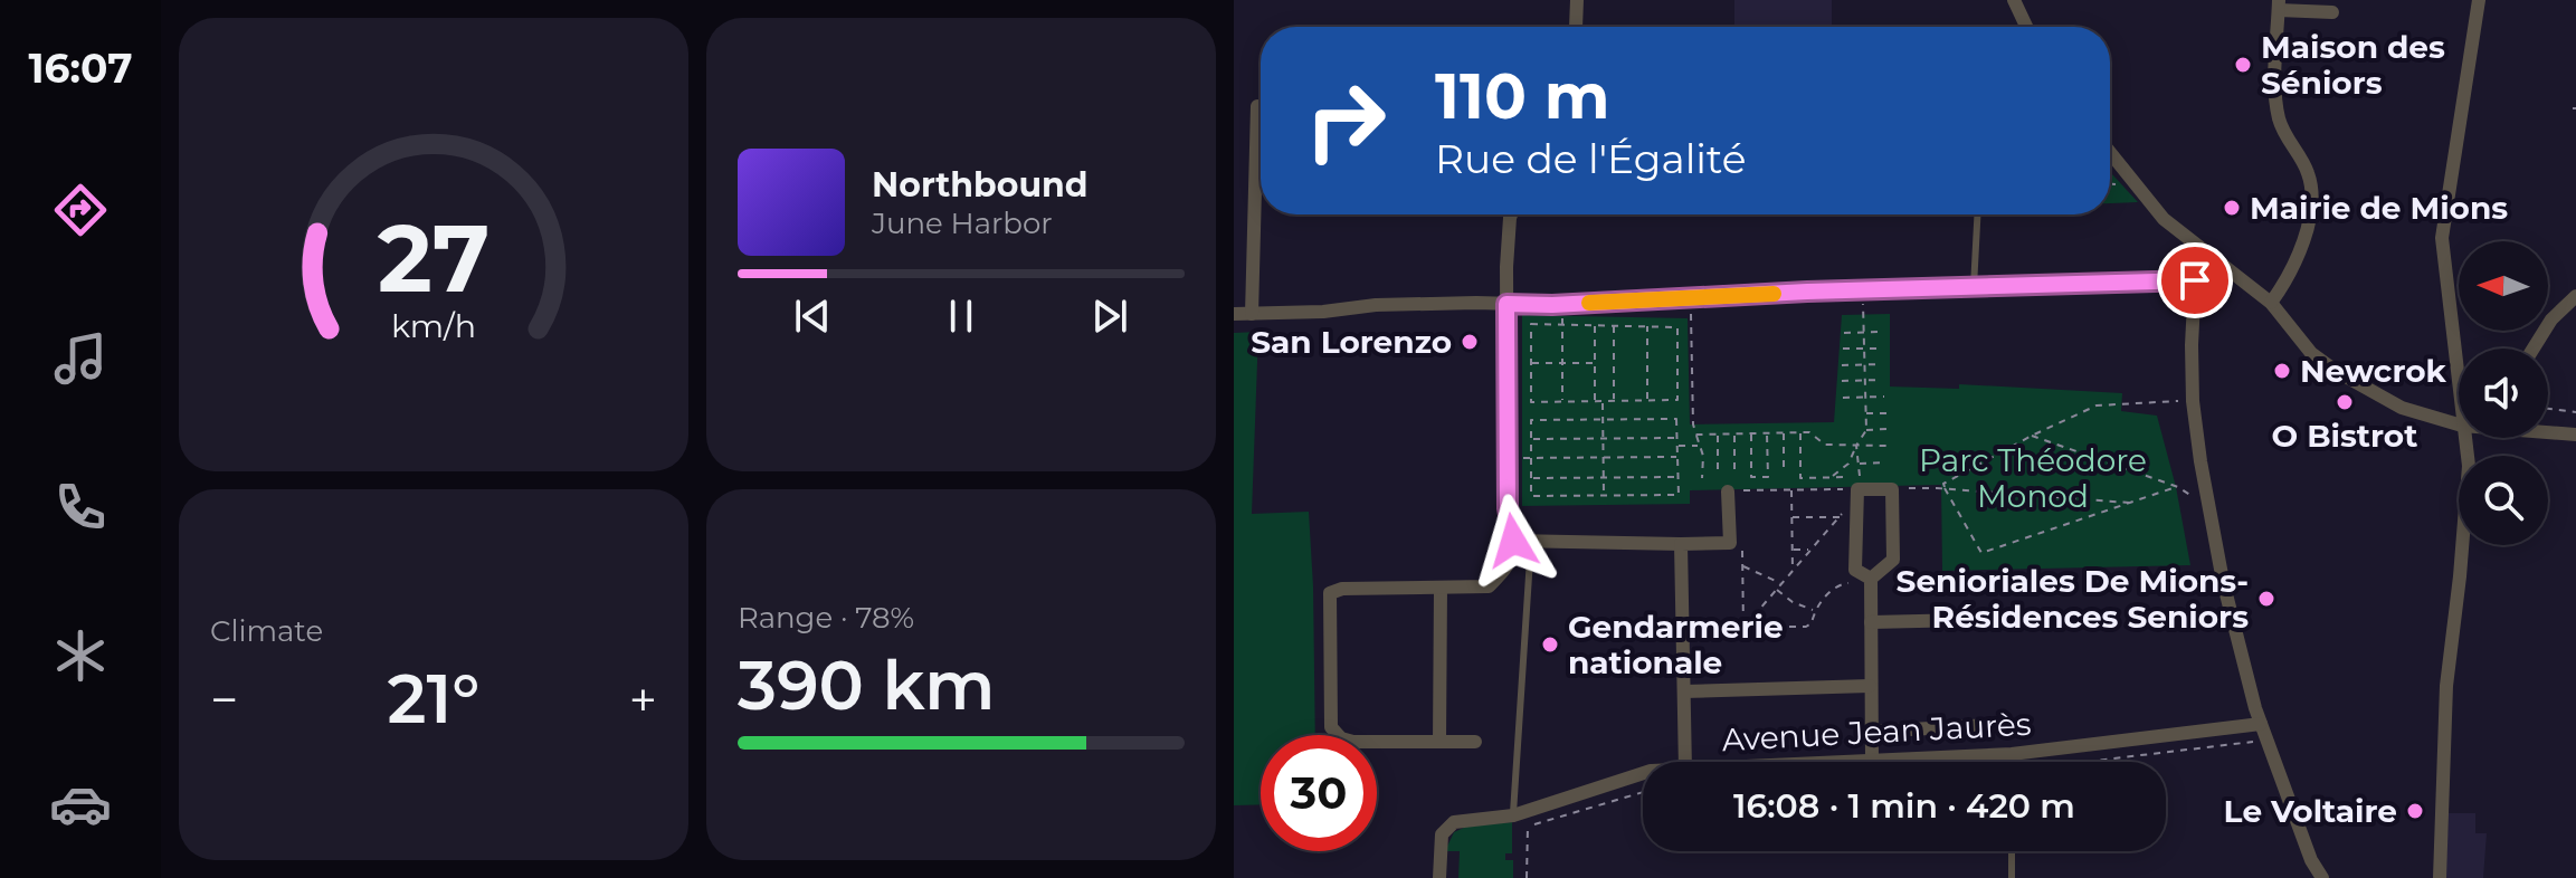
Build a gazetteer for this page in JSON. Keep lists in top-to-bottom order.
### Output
{
  "streets": {
    "street": ["Avenue Jean Jaurès"]
  },
  "parks": ["Parc Théodore Monod"],
  "places": [
    "Maison des Séniors",
    "Mairie de Mions",
    "San Lorenzo",
    "Newcrok",
    "O Bistrot",
    "Senioriales De Mions- Résidences Seniors",
    "Gendarmerie nationale",
    "Le Voltaire"
  ],
  "north": "left",
  "page": {
    "tabs": "16:07",
    "turn": ["110 m", "Rue de l'Égalité"],
    "song": ["Northbound", "June Harbor"],
    "tile": [
      "Climate",
      ["Range · 78%", "390 km"]
    ],
    "heat": ["−", "21°", "+"],
    "limit": "30",
    "trip": "16:08 · 1 min · 420 m",
    "gauge": ["27", "km/h"]
  }
}
